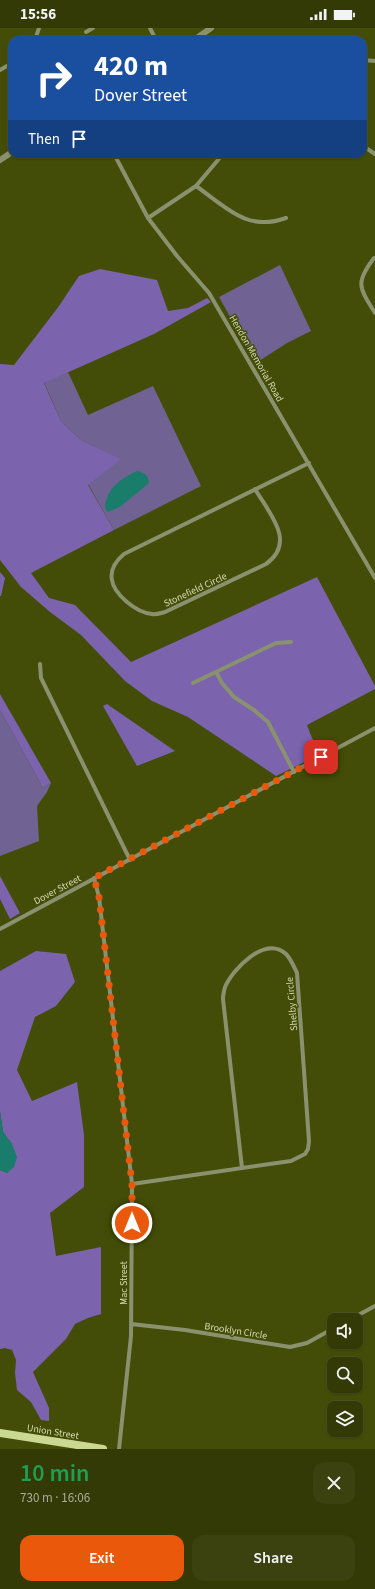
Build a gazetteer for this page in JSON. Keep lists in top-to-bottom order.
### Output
{
  "streets": {
    "main road": ["Union Street"],
    "street": [
      "Hendon Memorial Road",
      "Stonefield Circle",
      "Dover Street",
      "Shelby Circle",
      "Mac Street",
      "Brooklyn Circle"
    ]
  },
  "crossings": [
    ["Hendon Memorial Road", "Stonefield Circle"],
    ["Dover Street", "Mac Street"],
    ["Shelby Circle", "Mac Street"],
    ["Mac Street", "Brooklyn Circle"]
  ],
  "page": {
    "status": "15:56",
    "turn": ["420 m", "Dover Street"],
    "then": "Then",
    "heading": ["10 min", "730 m · 16:06"],
    "buttons": ["Exit", "Share"]
  }
}
